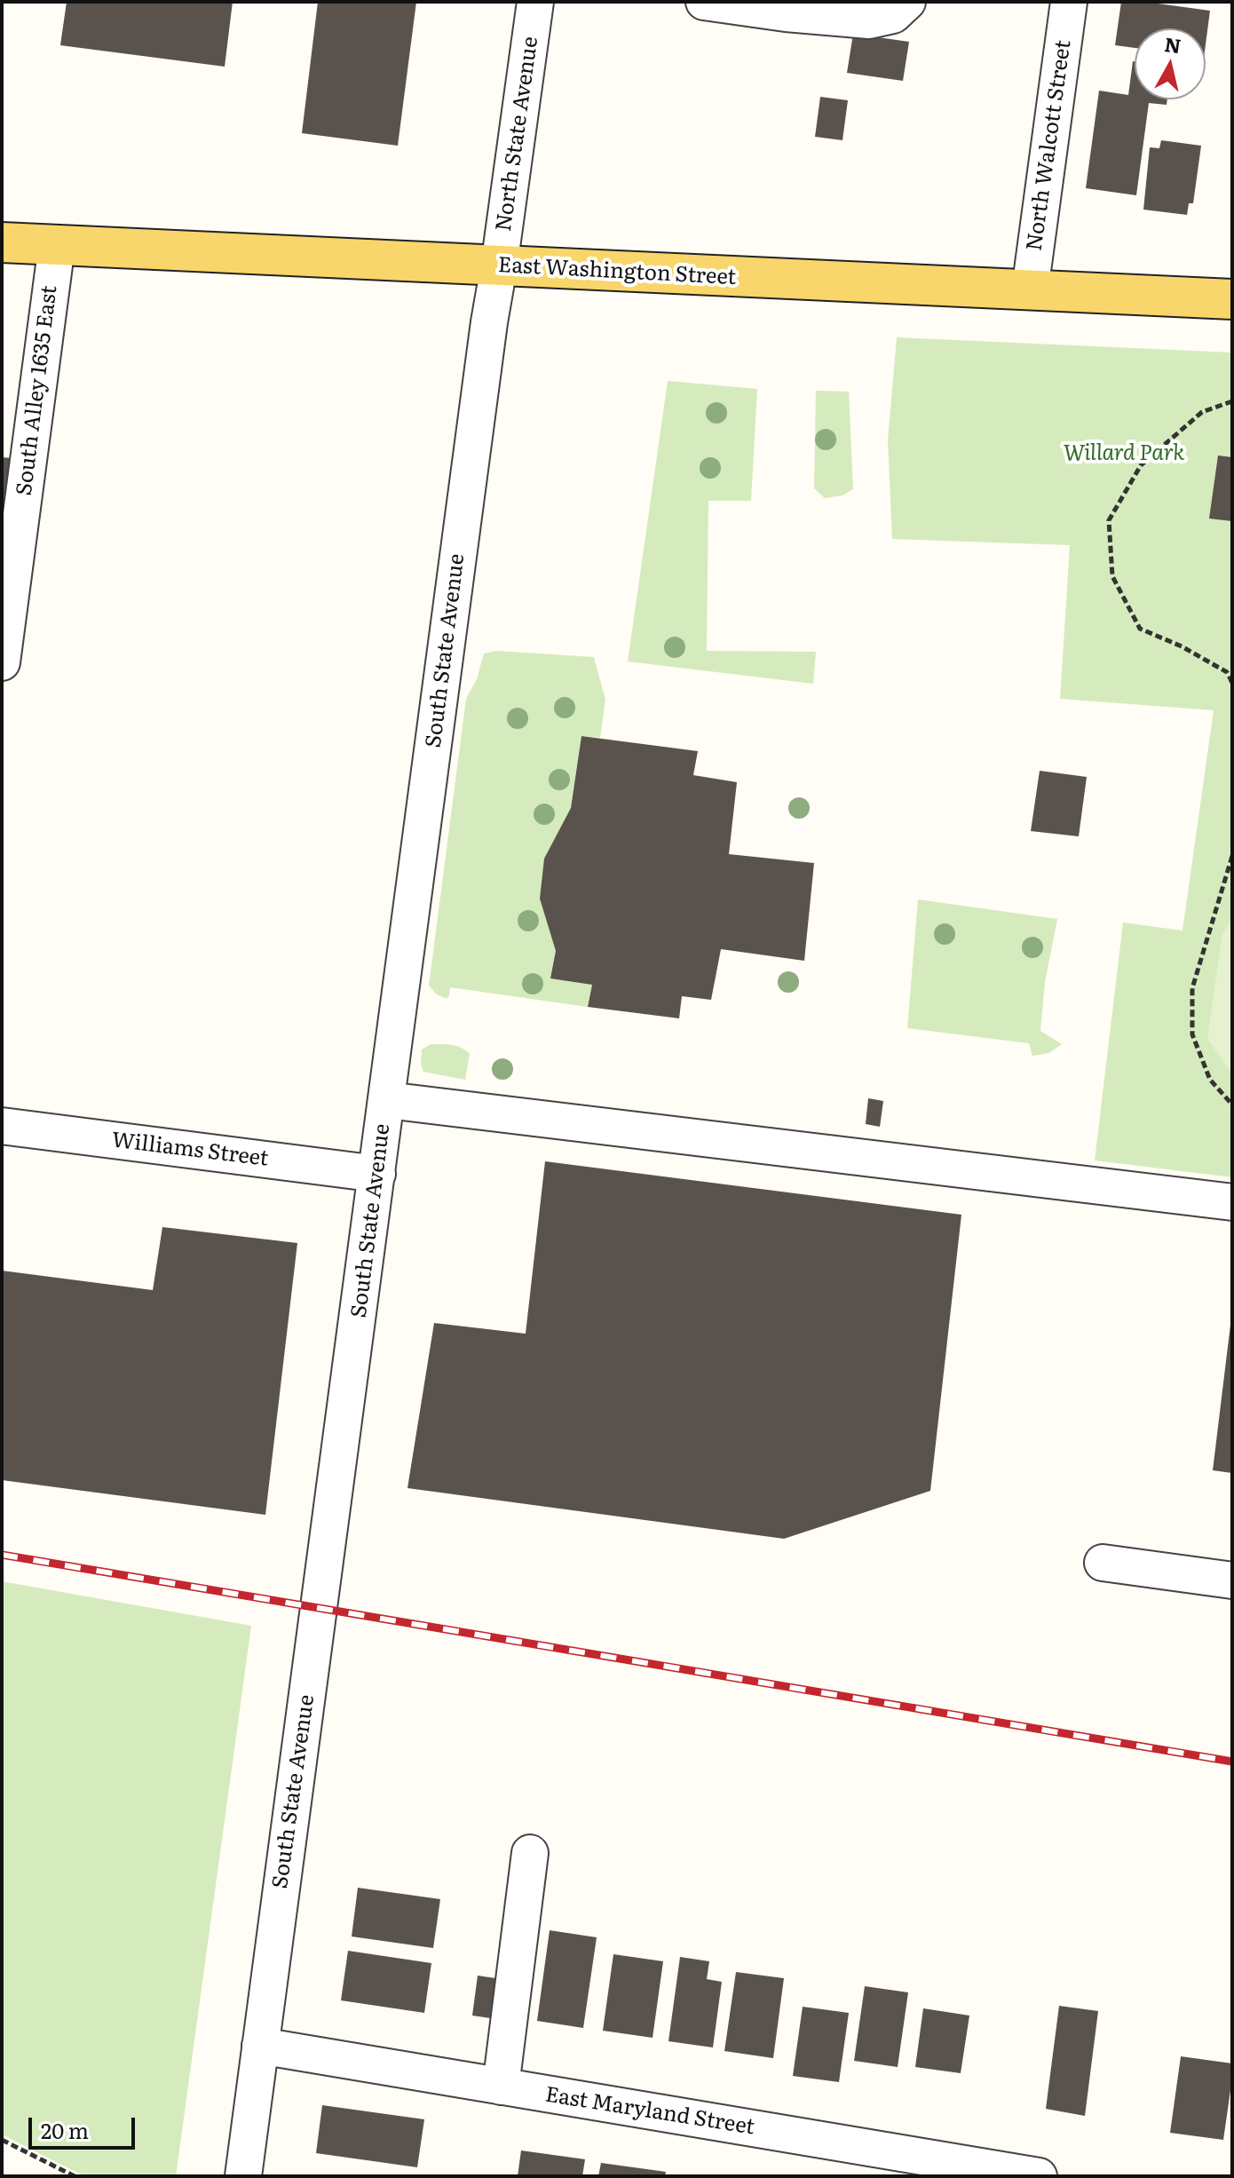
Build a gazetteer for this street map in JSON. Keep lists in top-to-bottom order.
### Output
{
  "streets": {
    "main road": ["East Washington Street"],
    "street": [
      "North State Avenue",
      "North Walcott Street",
      "South Alley 1635 East",
      "South State Avenue",
      "Williams Street",
      "East Maryland Street"
    ]
  },
  "crossings": [
    ["North State Avenue", "East Washington Street"],
    ["North State Avenue", "South State Avenue"],
    ["North Walcott Street", "East Washington Street"],
    ["East Washington Street", "South Alley 1635 East"],
    ["East Washington Street", "South State Avenue"],
    ["South State Avenue", "Williams Street"],
    ["South State Avenue", "East Maryland Street"]
  ],
  "parks": ["Willard Park"],
  "scale_bar": "20 m",
  "north": "top"
}
